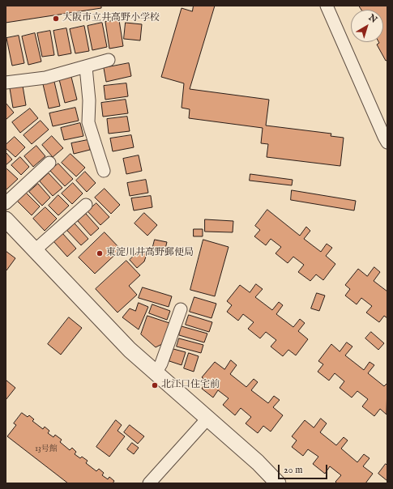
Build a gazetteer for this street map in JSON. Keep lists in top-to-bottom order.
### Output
{
  "places": ["大阪市立井高野小学校", "東淀川井高野郵便局", "北江口住宅前"],
  "house_numbers": ["13号館"],
  "scale_bar": "20 m",
  "north": "top right"
}
